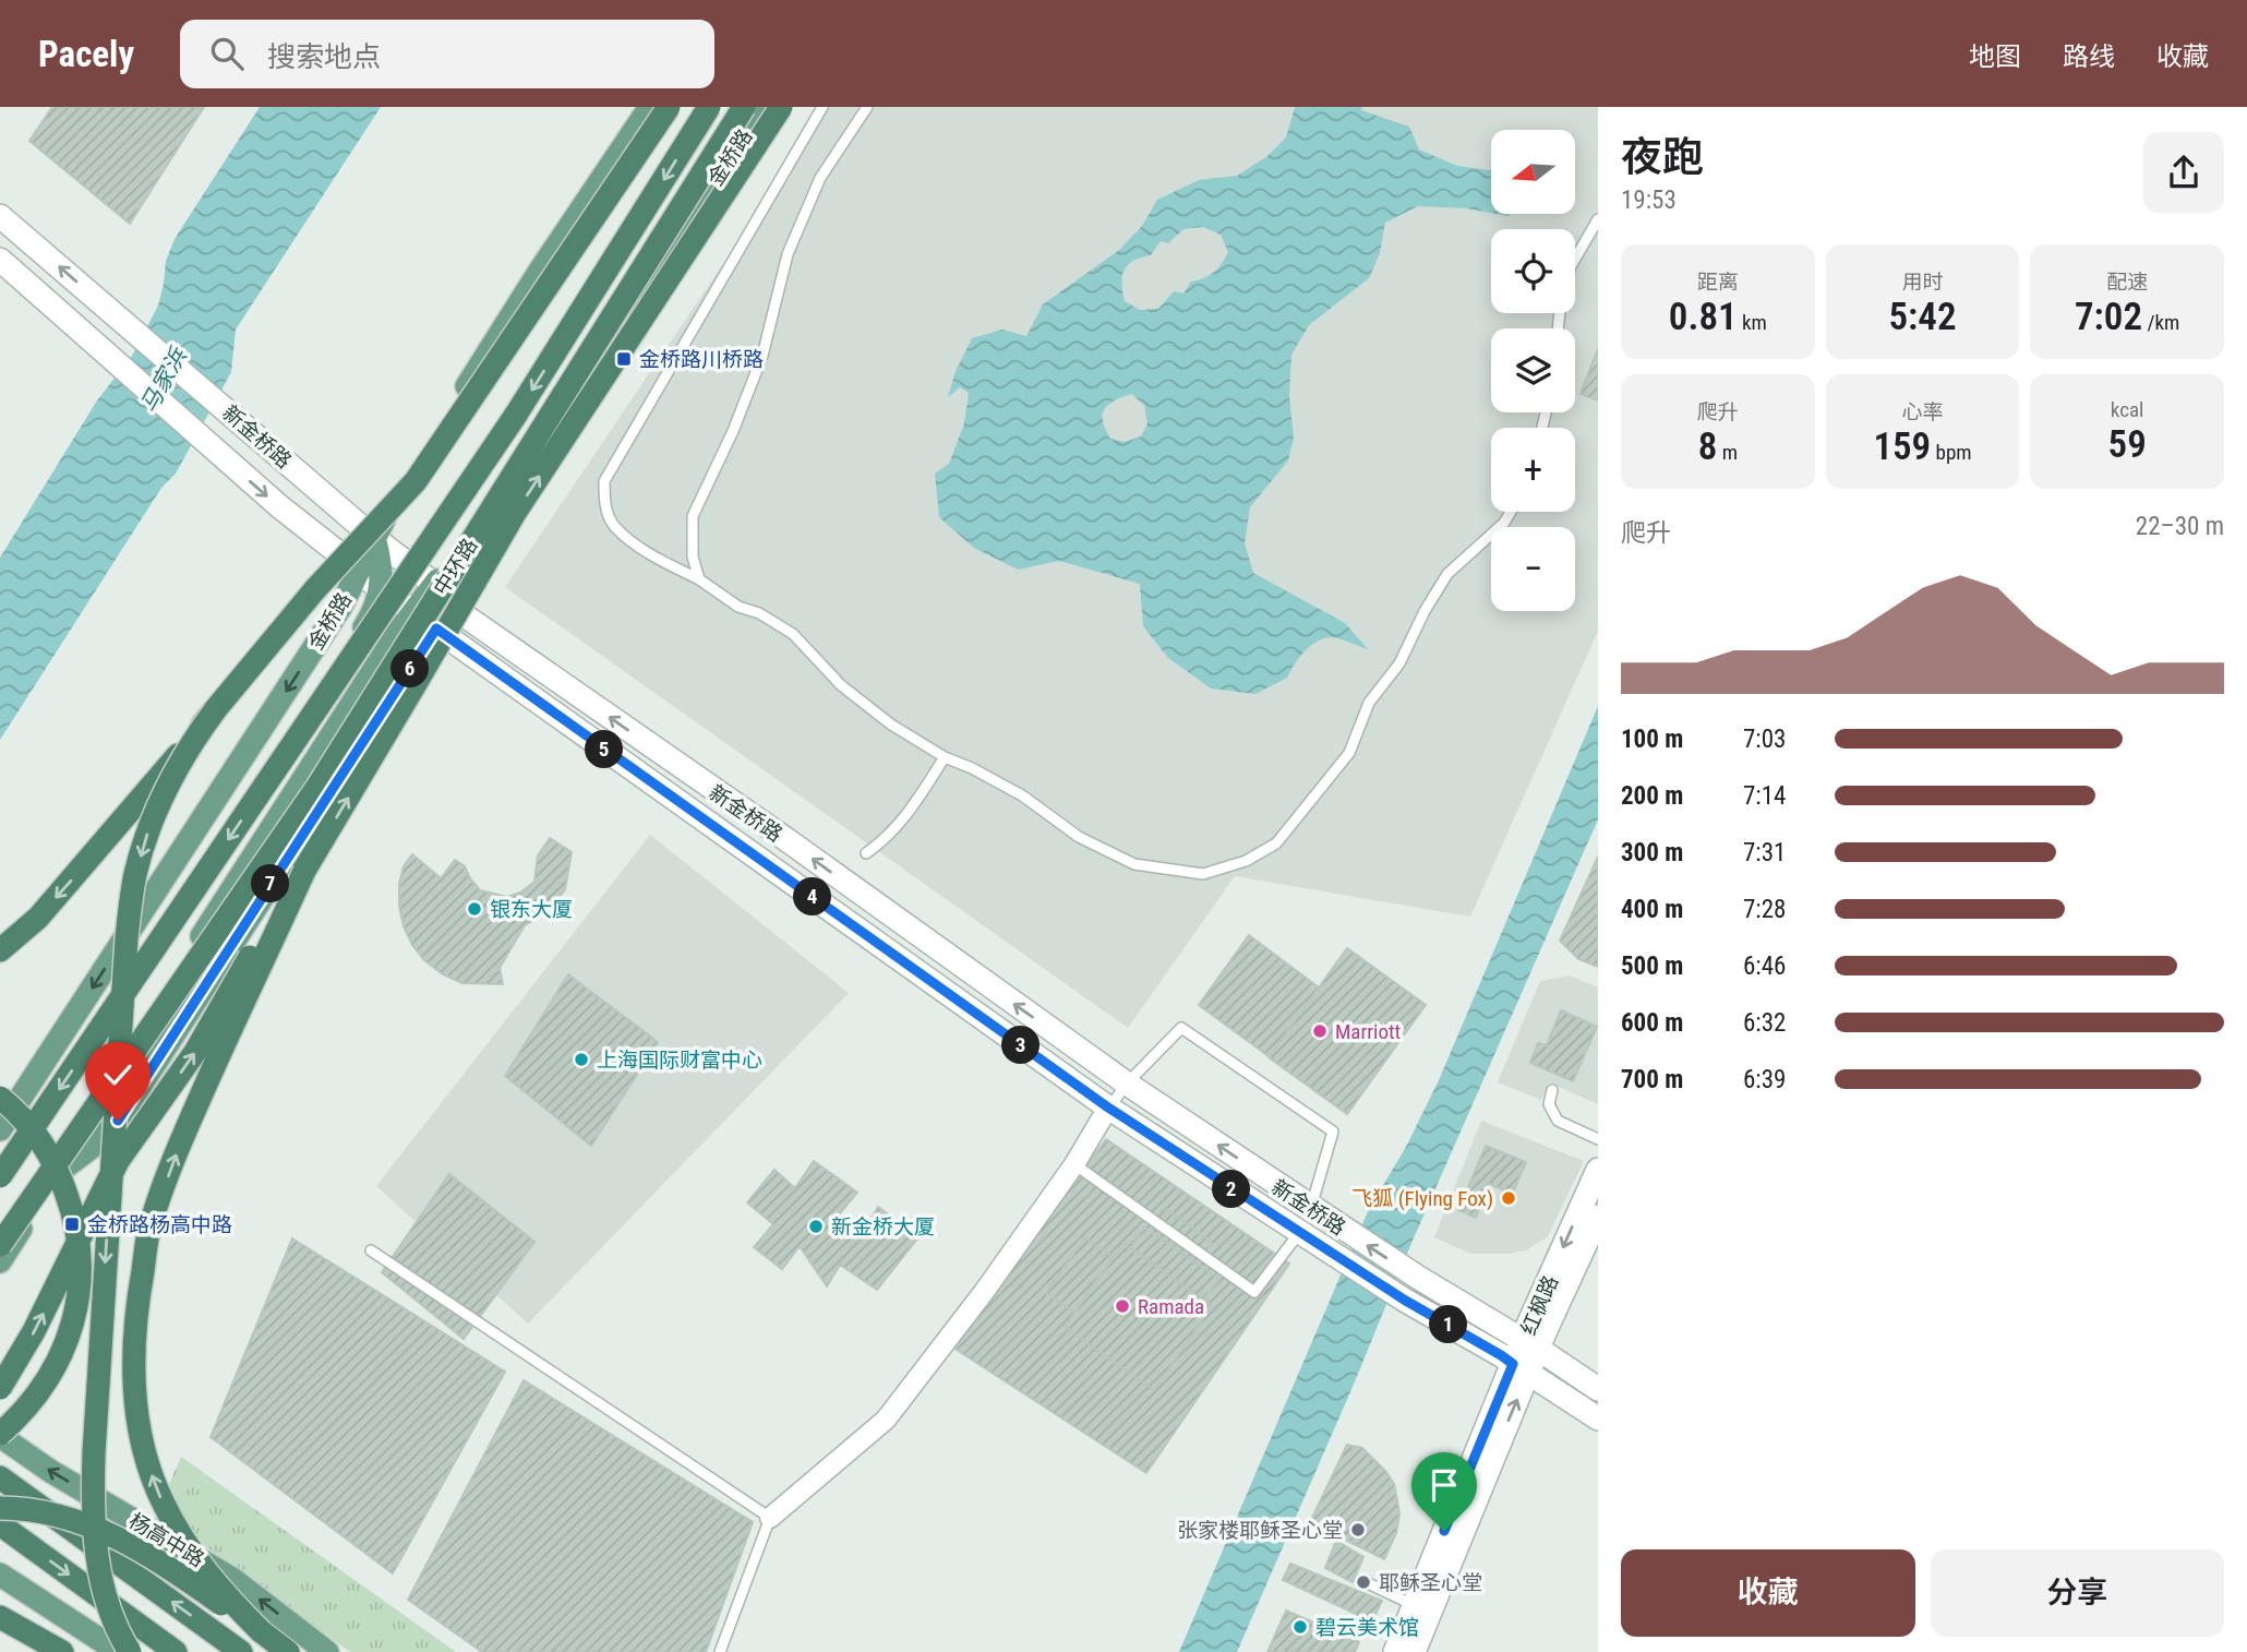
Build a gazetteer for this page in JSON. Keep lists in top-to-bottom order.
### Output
{
  "streets": {
    "highway": ["中环路"],
    "main road": ["金桥路", "杨高中路"],
    "street": ["新金桥路", "红枫路"]
  },
  "crossings": [
    ["金桥路", "新金桥路"],
    ["新金桥路", "红枫路"]
  ],
  "water": ["马家浜"],
  "places": {
    "transit": ["金桥路川桥路", "金桥路杨高中路"],
    "other": [
      "银东大厦",
      "Marriott",
      "上海国际财富中心",
      "飞狐 (Flying Fox)",
      "新金桥大厦",
      "Ramada",
      "张家楼耶稣圣心堂",
      "耶稣圣心堂",
      "碧云美术馆"
    ]
  },
  "north": "left",
  "page": {
    "header": "Pacely",
    "search": "搜索地点",
    "nav": ["地图", "路线", "收藏"],
    "heading": ["夜跑", "19:53"],
    "map_buttons": ["+", "−"],
    "stats": [
      ["距离", "0.81 km"],
      ["用时", "5:42"],
      ["配速", "7:02 /km"],
      ["爬升", "8 m"],
      ["心率", "159 bpm"],
      ["kcal", "59"]
    ],
    "chart": ["爬升", "22–30 m"],
    "pins": [
      "6",
      "5",
      "7",
      "4",
      "3",
      "2",
      "1"
    ],
    "list": [
      {
        "name": "100 m",
        "note": "7:03"
      },
      {
        "name": "200 m",
        "note": "7:14"
      },
      {
        "name": "300 m",
        "note": "7:31"
      },
      {
        "name": "400 m",
        "note": "7:28"
      },
      {
        "name": "500 m",
        "note": "6:46"
      },
      {
        "name": "600 m",
        "note": "6:32"
      },
      {
        "name": "700 m",
        "note": "6:39"
      }
    ],
    "buttons": ["收藏", "分享"]
  }
}
